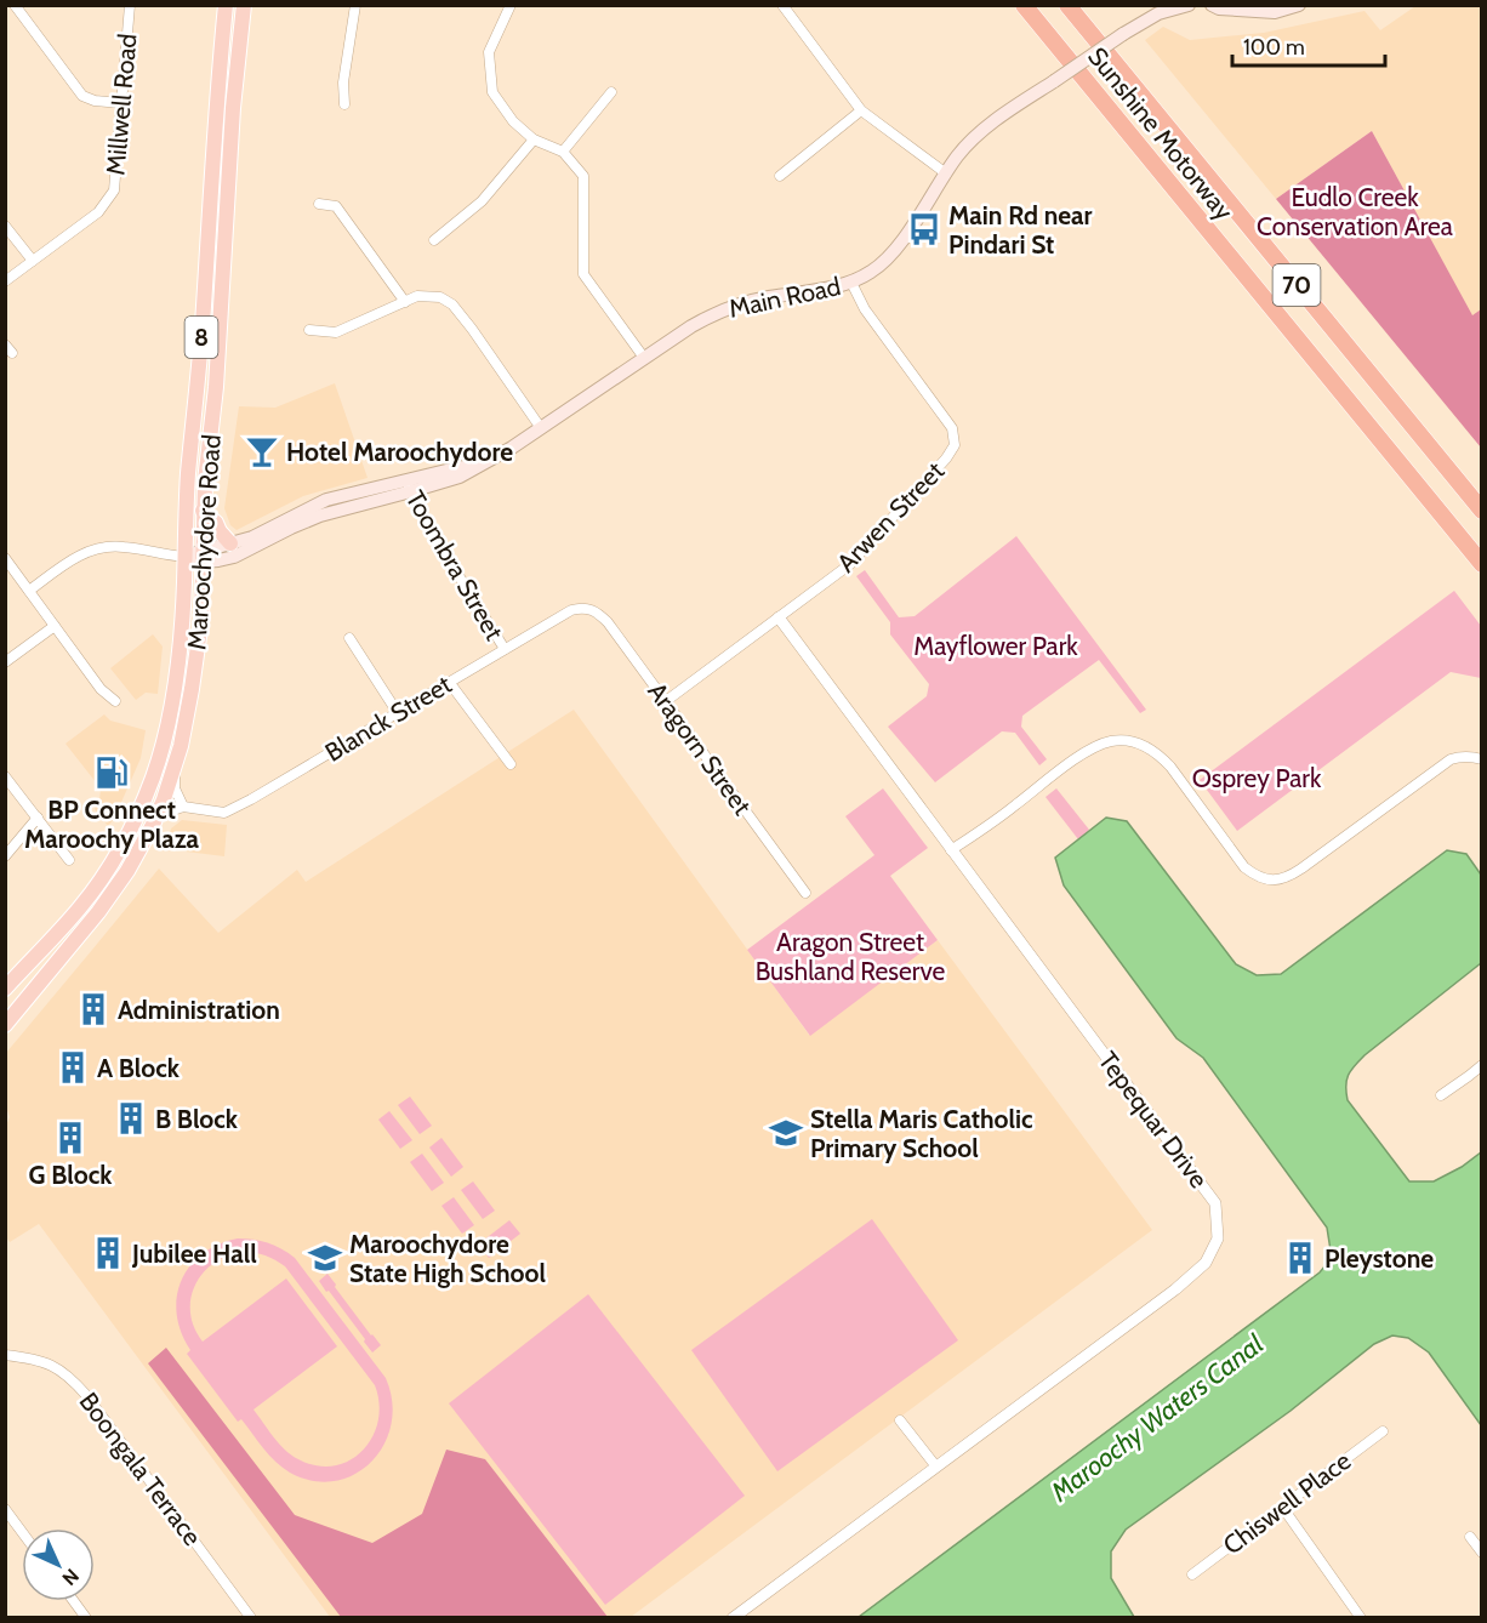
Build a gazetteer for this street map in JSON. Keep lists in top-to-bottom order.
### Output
{
  "streets": {
    "highway": ["Sunshine Motorway", "70"],
    "main road": ["Main Road", "8", "Maroochydore Road"],
    "street": [
      "Millwell Road",
      "Arwen Street",
      "Toombra Street",
      "Blanck Street",
      "Aragorn Street",
      "Tepequar Drive",
      "Boongala Terrace",
      "Chiswell Place"
    ]
  },
  "crossings": [
    ["Main Road", "Arwen Street"],
    ["Main Road", "Maroochydore Road"],
    ["Main Road", "Toombra Street"],
    ["Arwen Street", "Aragorn Street"],
    ["Arwen Street", "Tepequar Drive"],
    ["Toombra Street", "Blanck Street"],
    ["Blanck Street", "Aragorn Street"]
  ],
  "water": ["Maroochy Waters Canal"],
  "parks": [
    "Eudlo Creek Conservation Area",
    "Mayflower Park",
    "Osprey Park",
    "Aragon Street Bushland Reserve"
  ],
  "places": {
    "bus stop": ["Main Rd near Pindari St"],
    "bar": ["Hotel Maroochydore"],
    "fuel station": ["BP Connect Maroochy Plaza"],
    "building": [
      "Administration",
      "A Block",
      "B Block",
      "G Block",
      "Jubilee Hall",
      "Pleystone"
    ],
    "school or university": ["Stella Maris Catholic Primary School", "Maroochydore State High School"]
  },
  "scale_bar": "100 m",
  "north": "bottom right"
}
